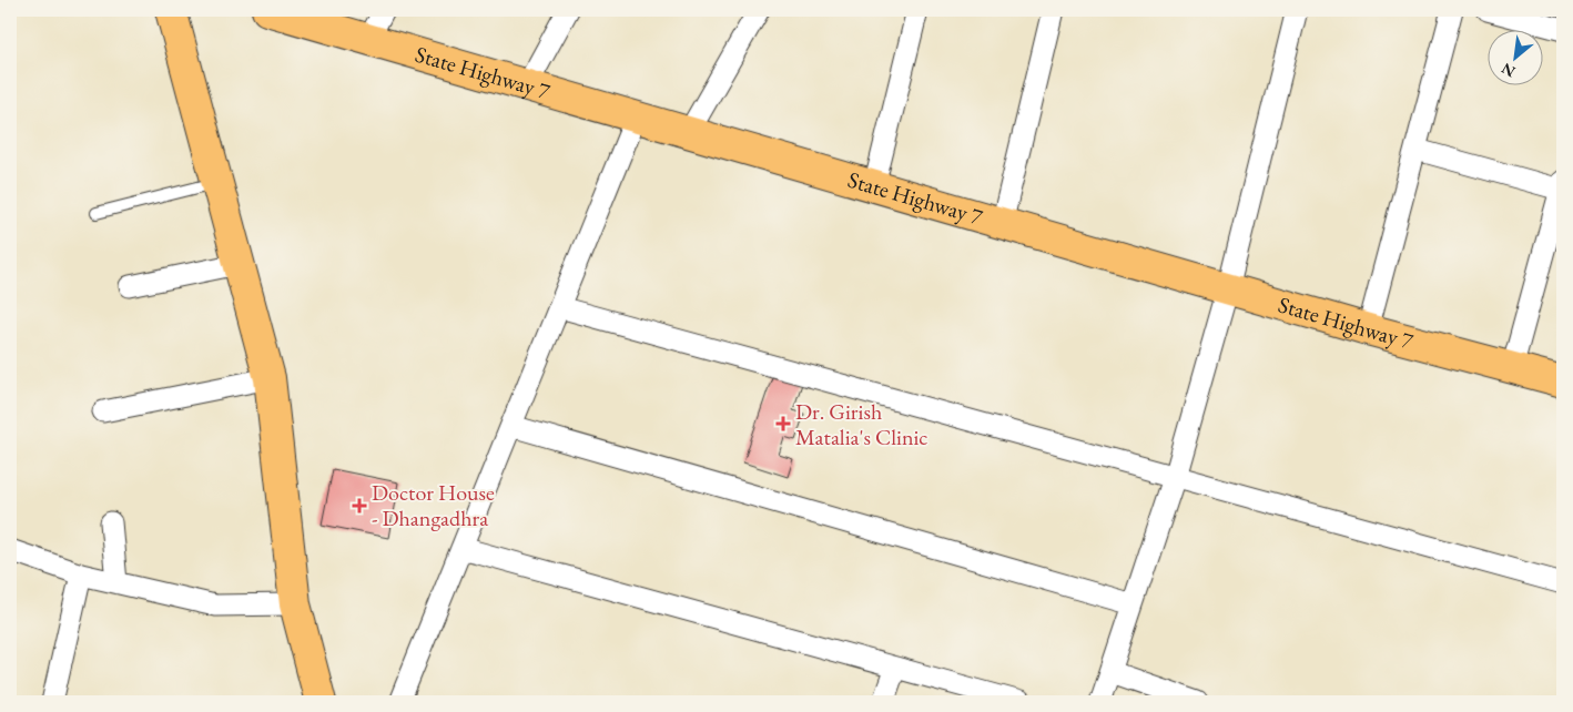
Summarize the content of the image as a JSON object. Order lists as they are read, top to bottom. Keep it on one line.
{"streets":{"main road":["State Highway 7"]},"places":{"health":["Dr. Girish Matalia's Clinic","Doctor House - Dhangadhra"]},"north":"bottom left"}
